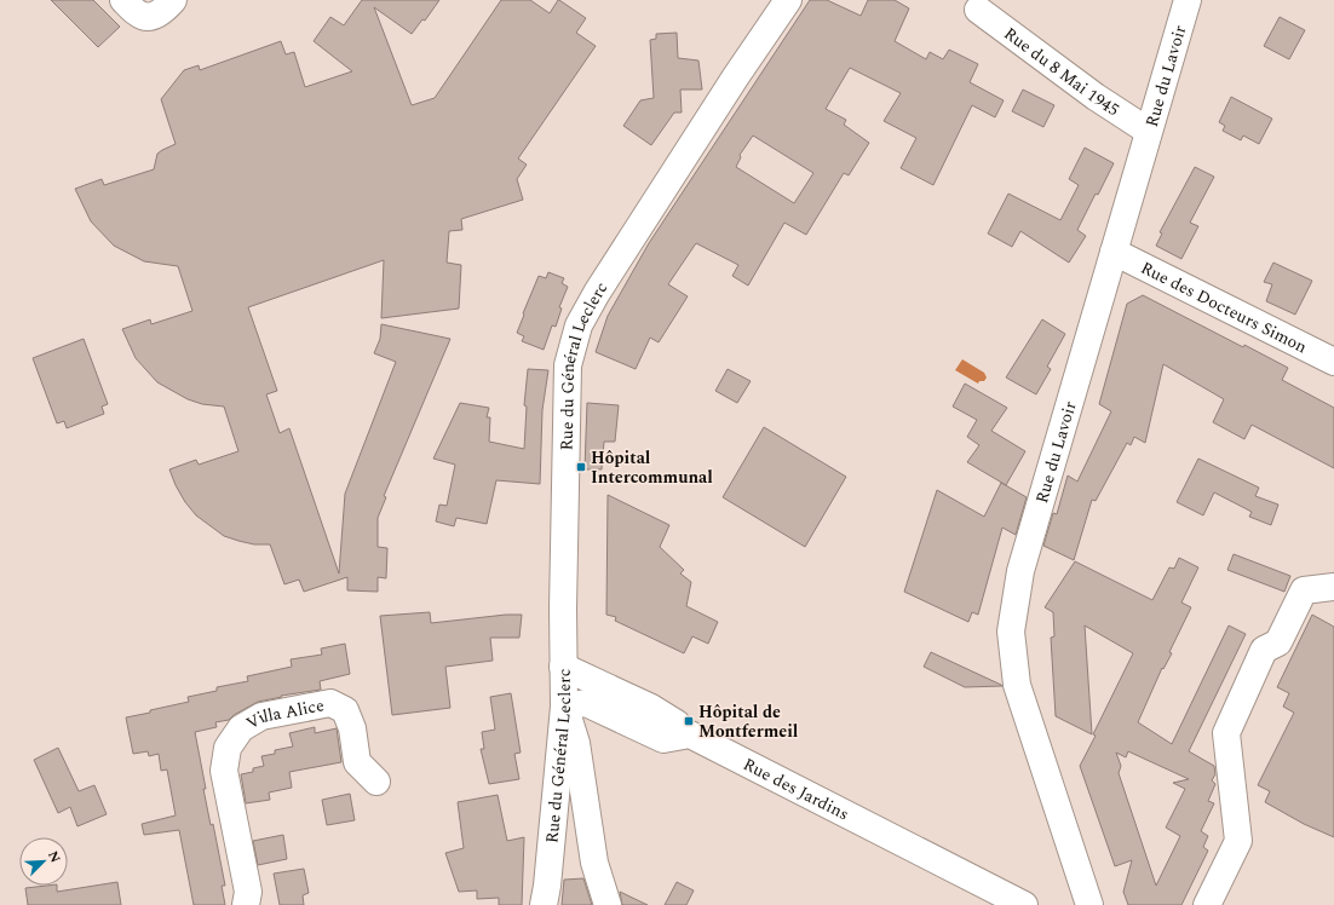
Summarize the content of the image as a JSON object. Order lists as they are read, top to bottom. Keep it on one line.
{"streets":{"street":["Rue du 8 Mai 1945","Rue du Lavoir","Rue des Docteurs Simon","Rue du Général Leclerc","Villa Alice","Rue des Jardins"]},"crossings":[["Rue du 8 Mai 1945","Rue du Lavoir"],["Rue du Lavoir","Rue des Docteurs Simon"],["Rue du Général Leclerc","Rue des Jardins"]],"places":{"transit":["Hôpital Intercommunal","Hôpital de Montfermeil"]},"north":"top right"}
